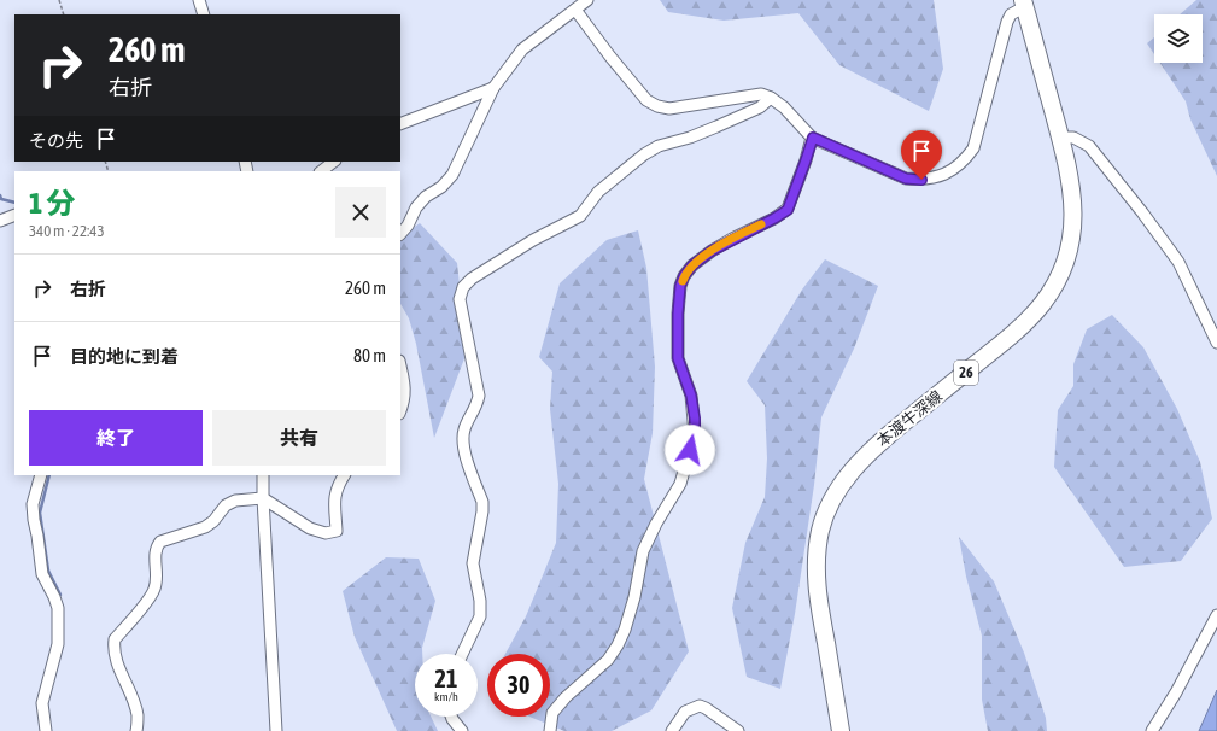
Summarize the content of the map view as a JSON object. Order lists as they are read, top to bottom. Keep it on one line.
{"streets":{"main road":["26","本渡牛深線"]},"page":{"turn":["260 m","右折"],"then":"その先","heading":["1 分","340 m · 22:43"],"list":[{"name":"右折","value":"260 m"},{"name":"目的地に到着","value":"80 m"}],"buttons":["終了","共有"],"speed":"21 km/h","limit":"30"}}
